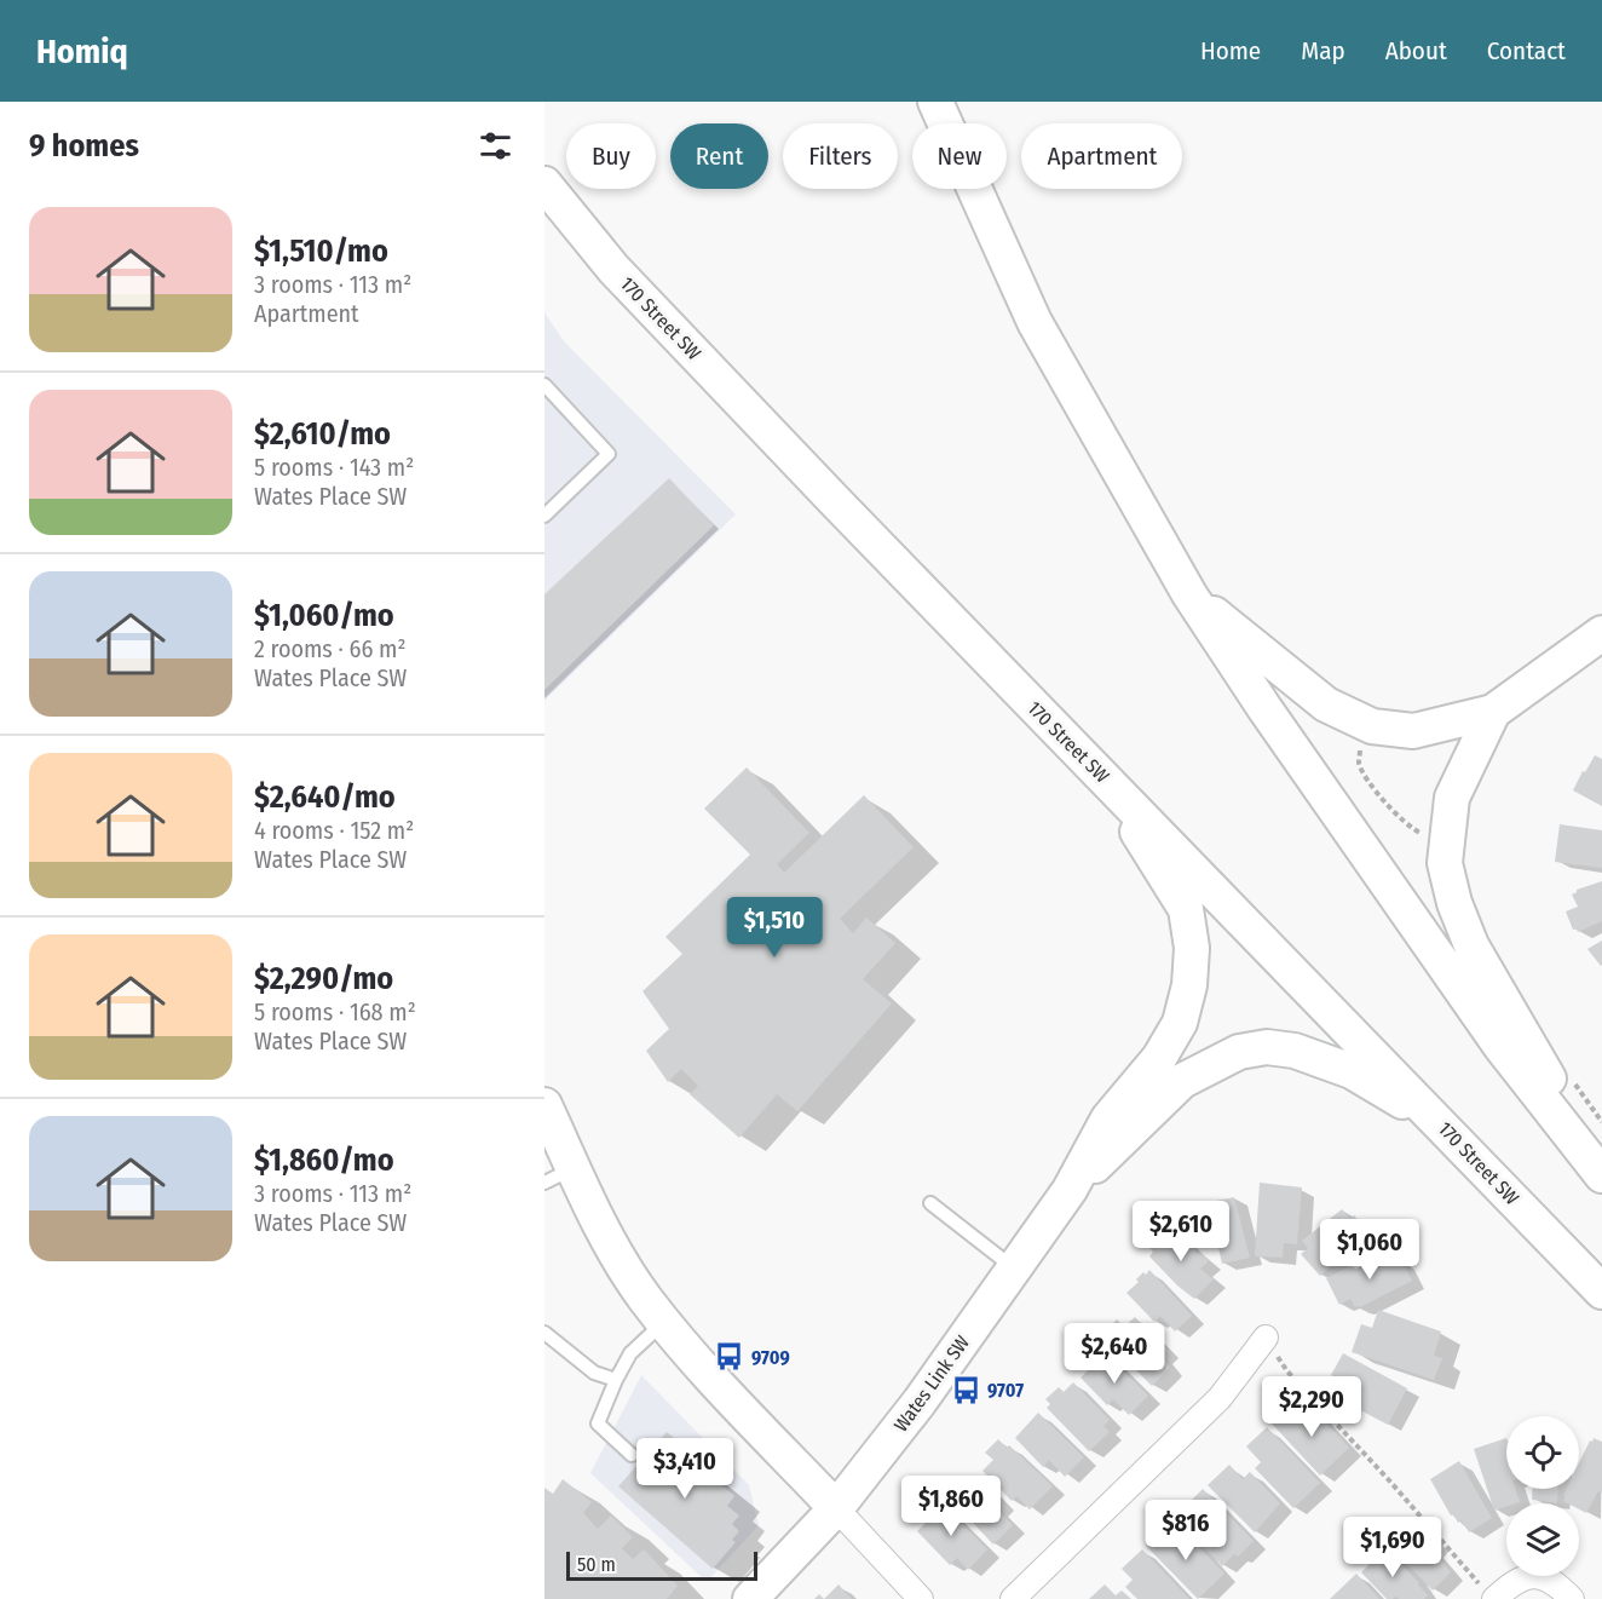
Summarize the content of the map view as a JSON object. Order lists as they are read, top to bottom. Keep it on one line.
{"streets":{"main road":["170 Street SW","Wates Link SW"]},"places":{"bus stop":["9709","9707"]},"scale_bar":"50 m","page":{"header":"Homiq","nav":["Home","Map","About","Contact"],"heading":"9 homes","chip":["Buy","Rent","Filters","New","Apartment"],"list":[{"name":"$1,510/mo","note":"3 rooms · 113 m² · Apartment"},{"name":"$2,610/mo","note":"5 rooms · 143 m² · Wates Place SW"},{"name":"$1,060/mo","note":"2 rooms · 66 m² · Wates Place SW"},{"name":"$2,640/mo","note":"4 rooms · 152 m² · Wates Place SW"},{"name":"$2,290/mo","note":"5 rooms · 168 m² · Wates Place SW"},{"name":"$1,860/mo","note":"3 rooms · 113 m² · Wates Place SW"}],"price":["$1,510","$2,610","$1,060","$2,640","$2,290","$3,410","$1,860","$816","$1,690"],"scale":"50 m"}}
